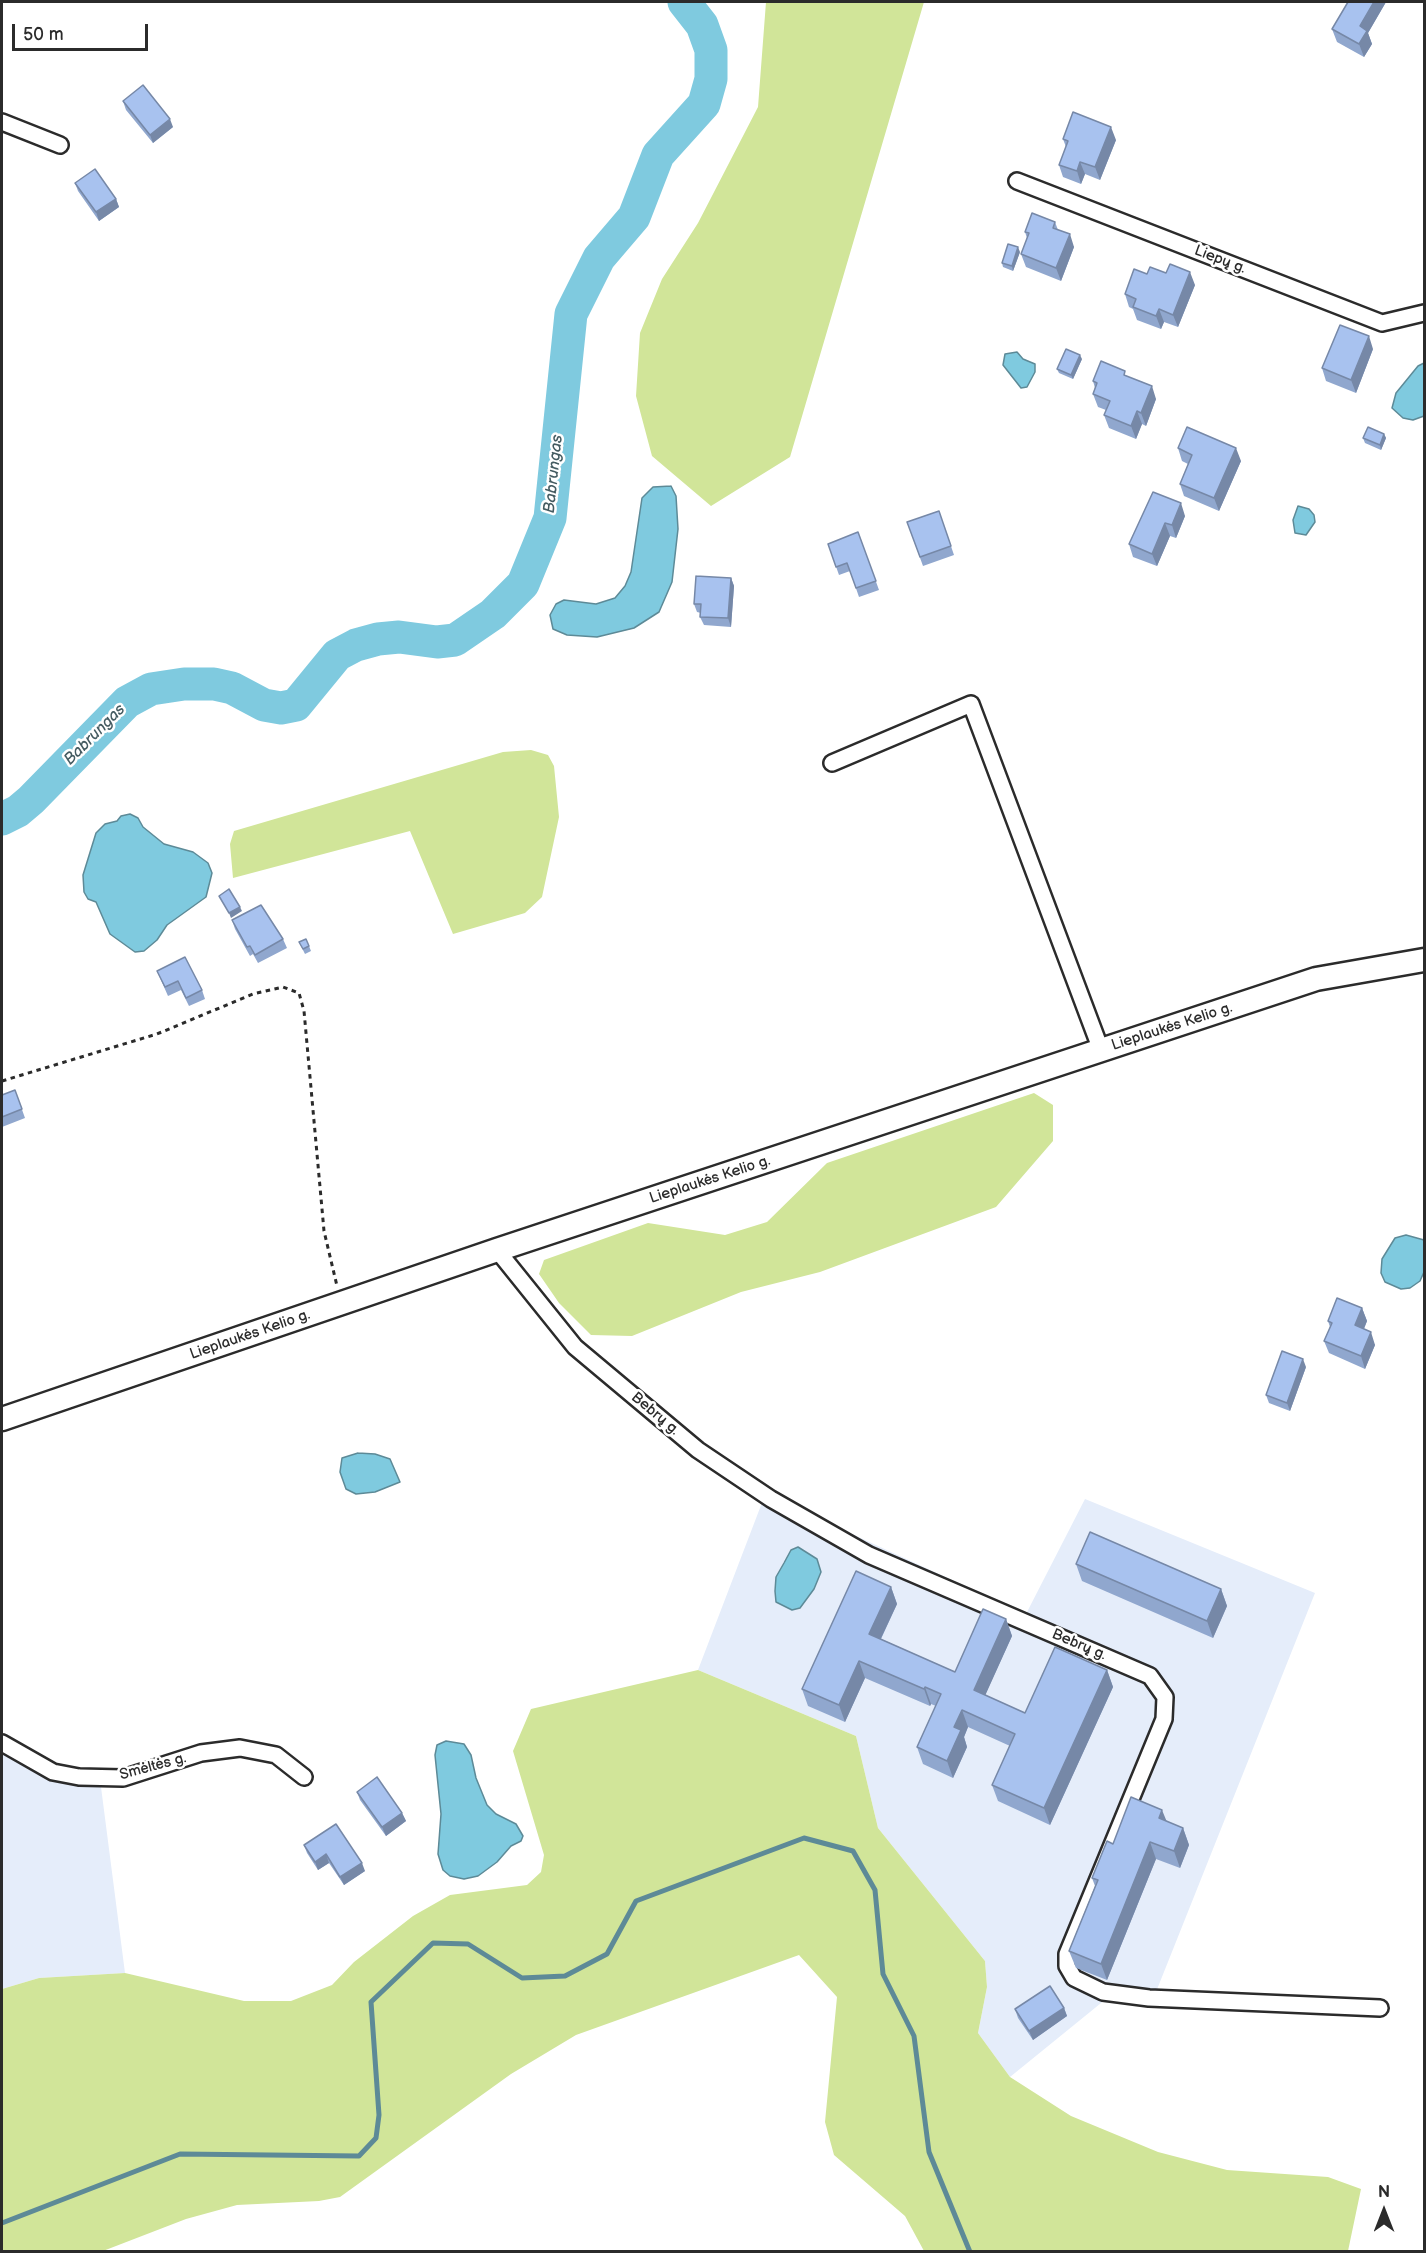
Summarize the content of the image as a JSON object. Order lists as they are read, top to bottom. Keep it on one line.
{"streets":{"main road":["Lieplaukės Kelio g."],"street":["Liepų g.","Bebrų g.","Smėltės g."]},"crossings":[["Lieplaukės Kelio g.","Bebrų g."]],"water":["Babrungas"],"scale_bar":"50 m","north":"top"}
